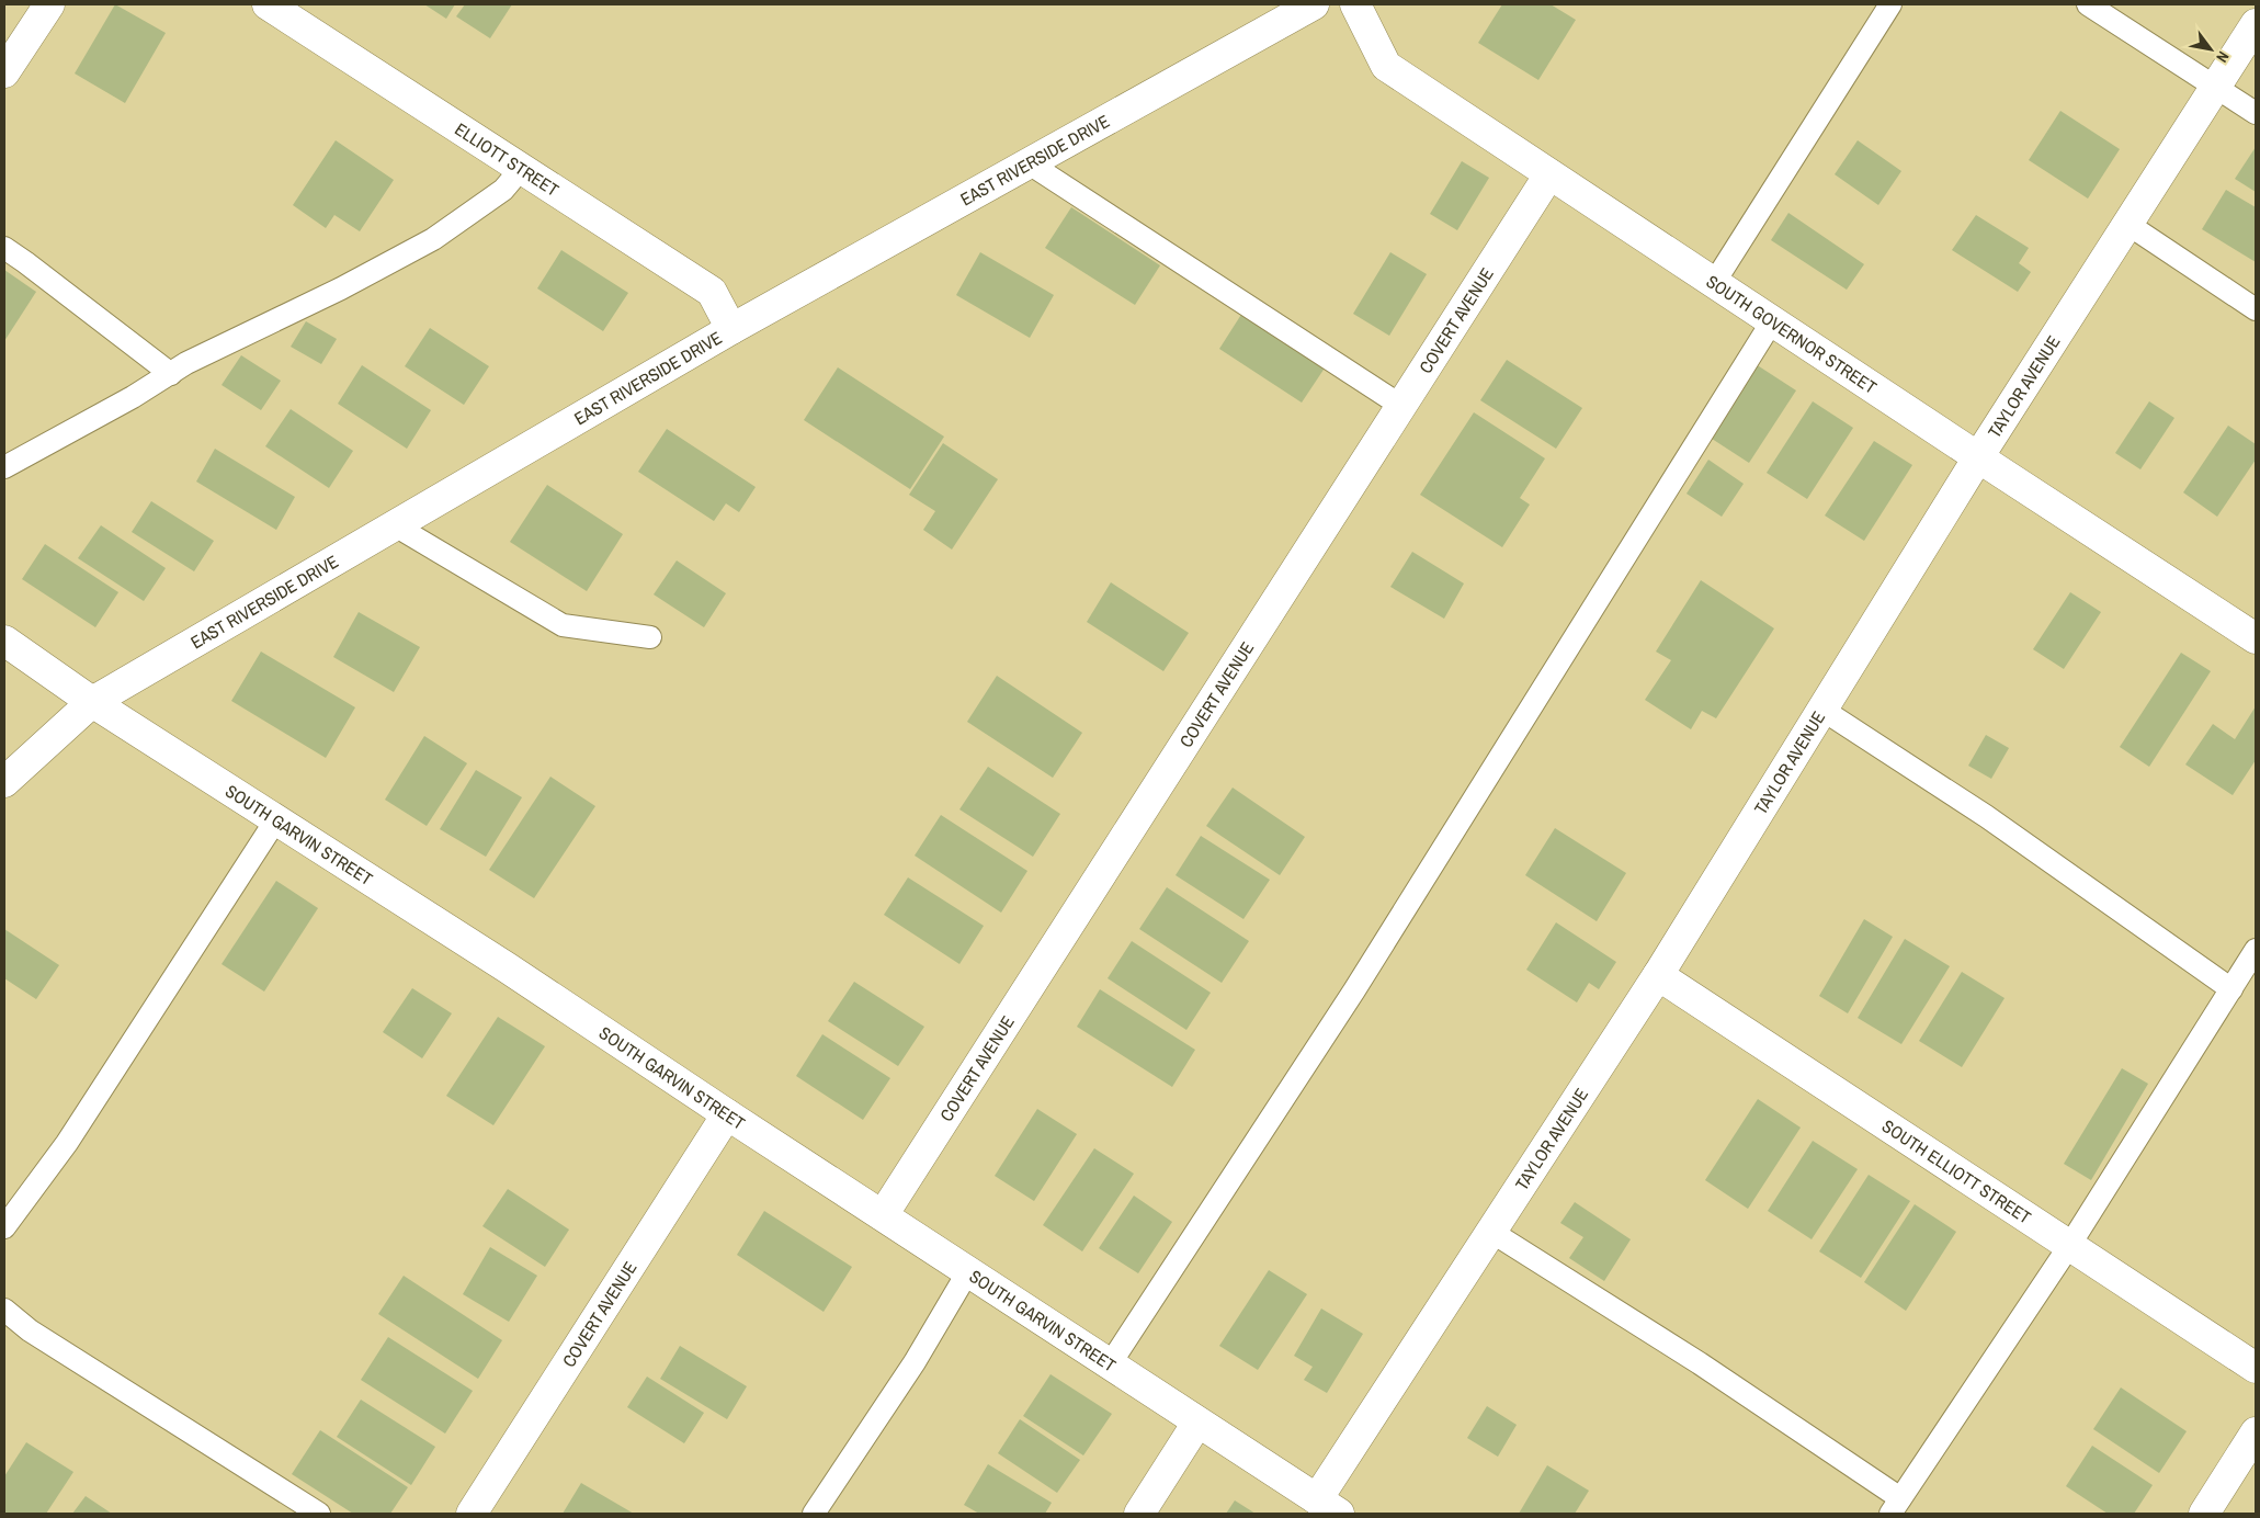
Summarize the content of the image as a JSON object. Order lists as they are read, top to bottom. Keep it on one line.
{"streets":{"street":["ELLIOTT STREET","EAST RIVERSIDE DRIVE","COVERT AVENUE","SOUTH GOVERNOR STREET","TAYLOR AVENUE","SOUTH GARVIN STREET","SOUTH ELLIOTT STREET"]},"crossings":[["ELLIOTT STREET","EAST RIVERSIDE DRIVE"],["EAST RIVERSIDE DRIVE","SOUTH GARVIN STREET"],["COVERT AVENUE","SOUTH GOVERNOR STREET"],["COVERT AVENUE","SOUTH GARVIN STREET"],["SOUTH GOVERNOR STREET","TAYLOR AVENUE"],["TAYLOR AVENUE","SOUTH GARVIN STREET"],["TAYLOR AVENUE","SOUTH ELLIOTT STREET"]],"north":"bottom right"}
